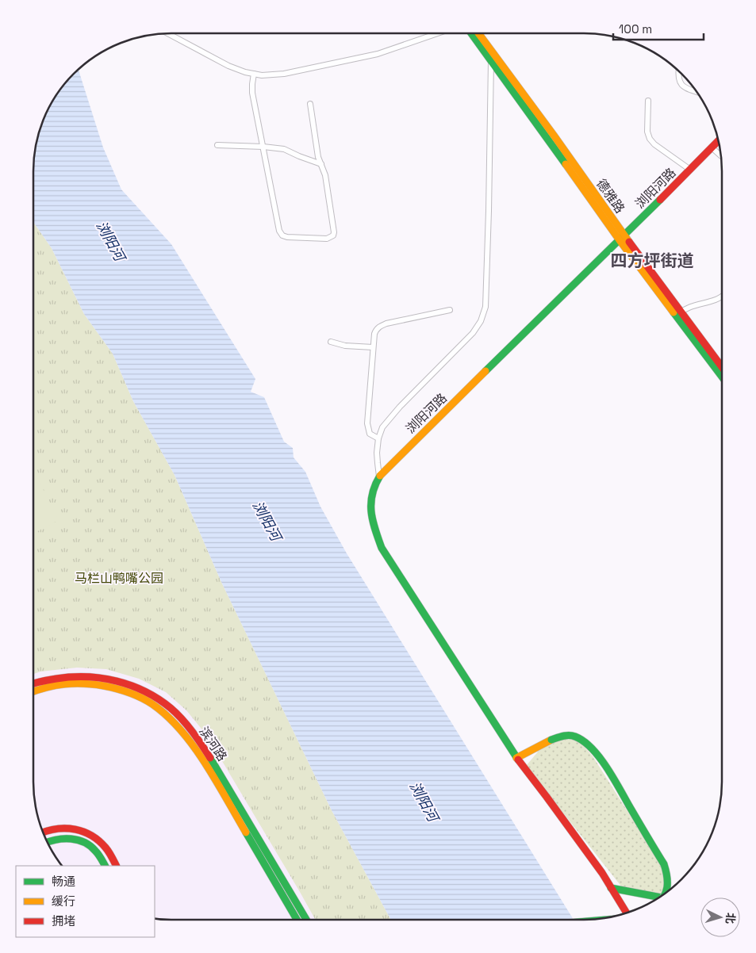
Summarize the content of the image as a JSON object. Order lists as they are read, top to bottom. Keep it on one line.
{"streets":{"main road":["浏阳河路","德雅路","滨河路"]},"crossings":[["浏阳河路","德雅路"]],"districts":["四方坪街道"],"water":["浏阳河"],"parks":["马栏山鸭嘴公园"],"legend":["畅通","缓行","拥堵"],"scale_bar":"100 m","north":"right"}
